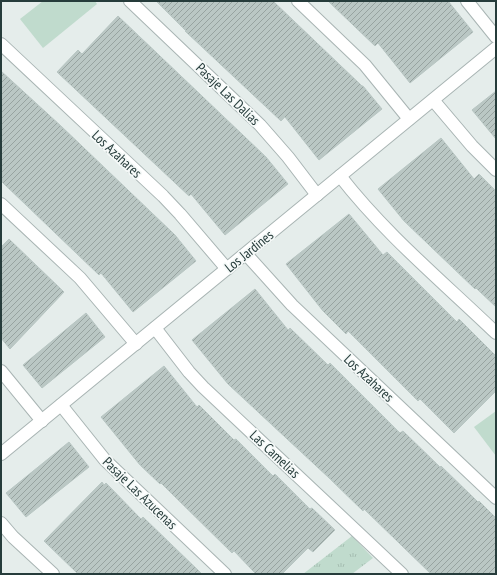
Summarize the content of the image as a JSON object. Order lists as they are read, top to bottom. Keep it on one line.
{"streets":{"street":["Pasaje Las Dalias","Los Azahares","Los Jardines","Las Camelias","Pasaje Las Azucenas"]},"crossings":[["Pasaje Las Dalias","Los Jardines"],["Los Azahares","Los Jardines"],["Los Jardines","Las Camelias"],["Los Jardines","Pasaje Las Azucenas"]]}
